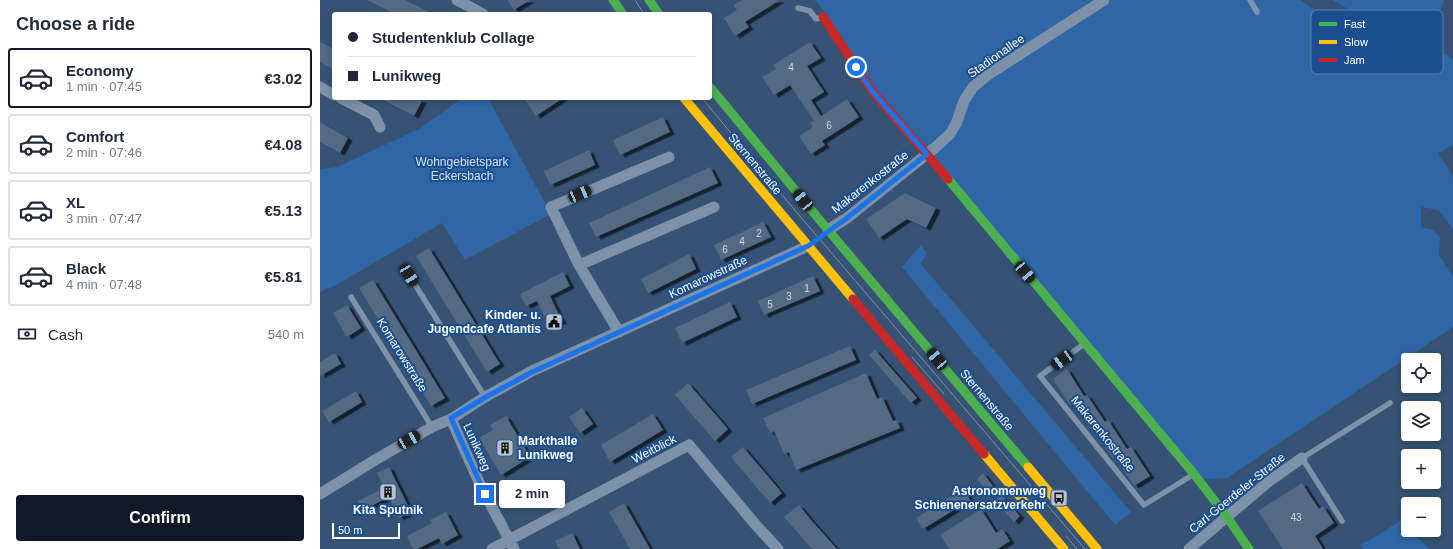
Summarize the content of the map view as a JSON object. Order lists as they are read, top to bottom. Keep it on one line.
{"streets":{"street":["Stadionallee","Sternenstraße","Makarenkostraße","Komarowstraße","Lunikweg","Weitblick","Carl-Goerdeler-Straße"]},"crossings":[["Stadionallee","Makarenkostraße"],["Sternenstraße","Makarenkostraße"],["Sternenstraße","Komarowstraße"],["Makarenkostraße","Carl-Goerdeler-Straße"],["Komarowstraße","Lunikweg"],["Lunikweg","Weitblick"]],"parks":["Wohngebietspark Eckersbach"],"places":{"public building":["Kinder- u. Jugendcafe Atlantis"],"building":["Markthalle Lunikweg","Kita Sputnik"],"bus stop":["Astronomenweg Schienenersatzverkehr"]},"house_numbers":["4","6","2","4","6","1","3","5","43"],"legend":["Fast","Slow","Jam"],"scale_bar":"50 m","page":{"heading":"Choose a ride","banner":["Studentenklub Collage","Lunikweg"],"list":[{"name":"Economy","note":"1 min · 07:45","value":"€3.02"},{"name":"Comfort","note":"2 min · 07:46","value":"€4.08"},{"name":"XL","note":"3 min · 07:47","value":"€5.13"},{"name":"Black","note":"4 min · 07:48","value":"€5.81"}],"pay":["Cash","540 m"],"map_buttons":["+","−"],"bubble":"2 min","buttons":"Confirm","scale":"50 m"}}
